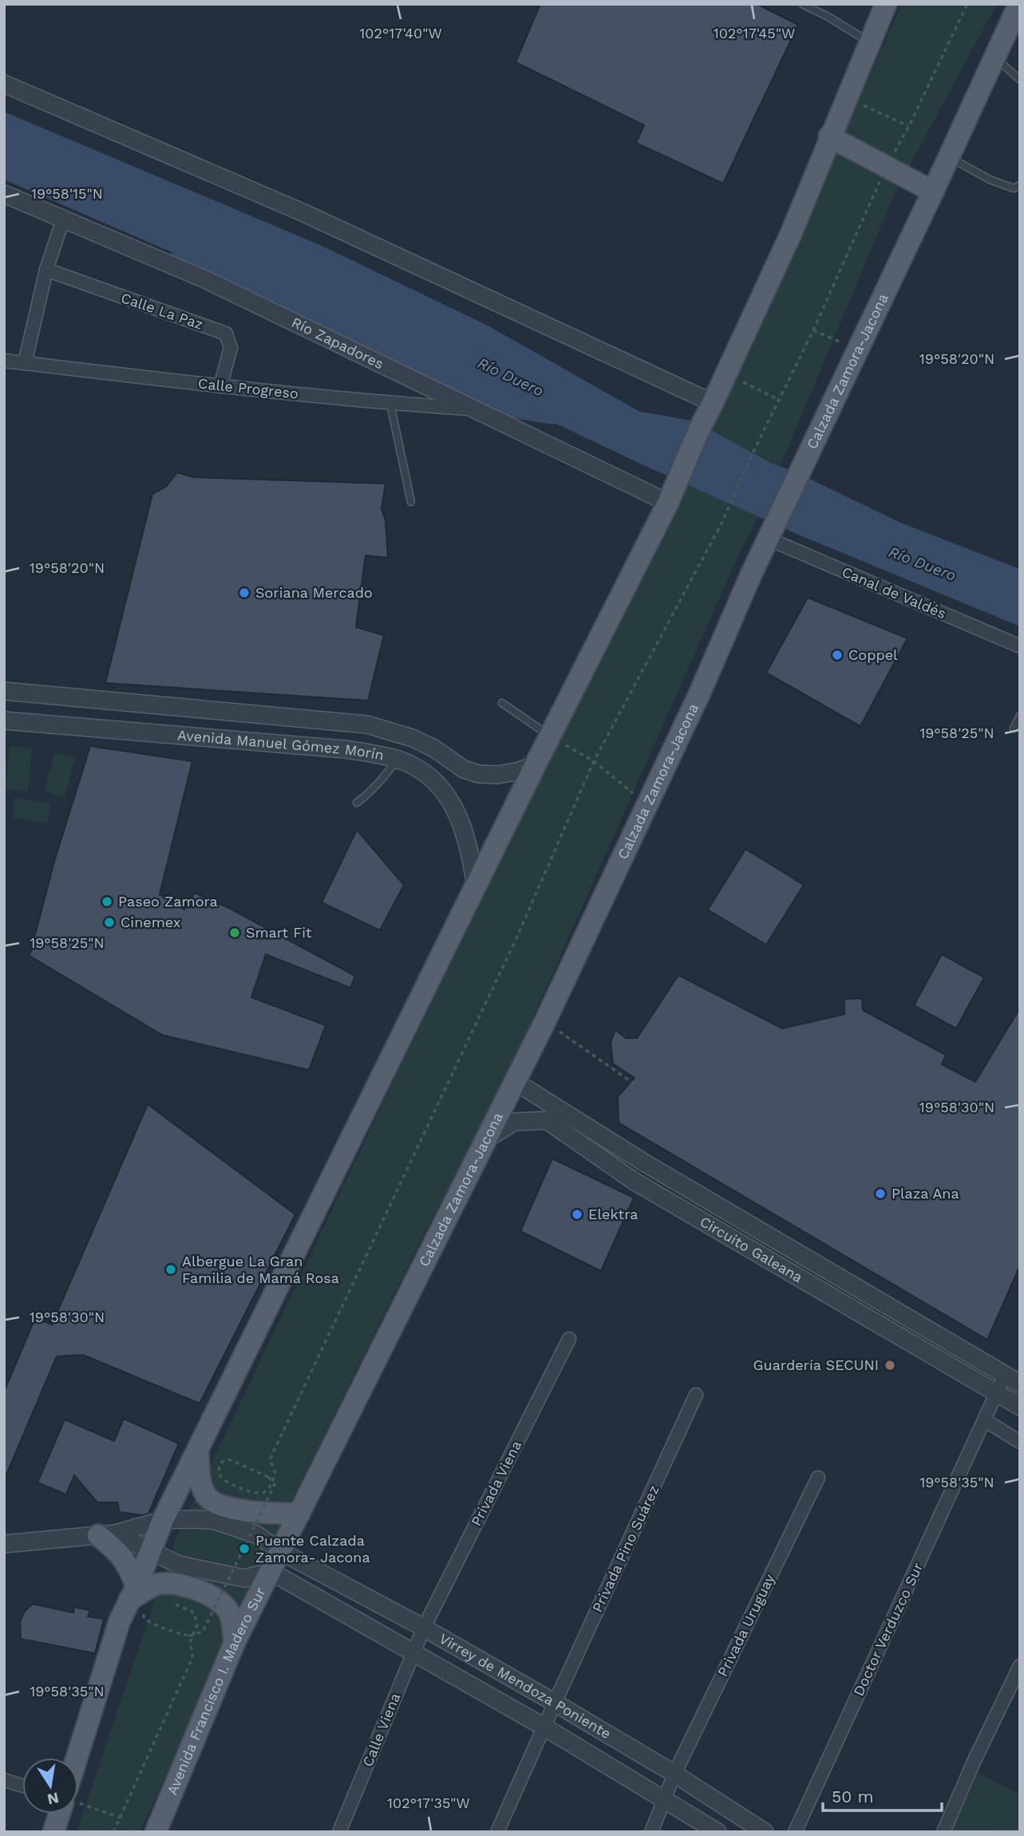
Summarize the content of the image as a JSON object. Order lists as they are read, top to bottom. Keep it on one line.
{"streets":{"main road":["Calzada Zamora-Jacona","Avenida Francisco I. Madero Sur"],"street":["Calle La Paz","Río Zapadores","Calle Progreso","Canal de Valdés","Avenida Manuel Gómez Morín","Circuito Galeana","Privada Viena","Privada Pino Suárez","Privada Uruguay","Doctor Verduzco Sur","Virrey de Mendoza Poniente","Calle Viena"]},"crossings":[["Calle La Paz","Calle Progreso"],["Río Zapadores","Calle Progreso"],["Calzada Zamora-Jacona","Canal de Valdés"],["Calzada Zamora-Jacona","Circuito Galeana"],["Calzada Zamora-Jacona","Virrey de Mendoza Poniente"],["Calzada Zamora-Jacona","Avenida Francisco I. Madero Sur"],["Circuito Galeana","Doctor Verduzco Sur"],["Privada Viena","Virrey de Mendoza Poniente"],["Privada Viena","Calle Viena"],["Privada Pino Suárez","Virrey de Mendoza Poniente"],["Privada Uruguay","Virrey de Mendoza Poniente"],["Virrey de Mendoza Poniente","Avenida Francisco I. Madero Sur"],["Virrey de Mendoza Poniente","Calle Viena"]],"water":["Río Duero"],"places":["Soriana Mercado","Coppel","Paseo Zamora","Cinemex","Smart Fit","Plaza Ana","Elektra","Albergue La Gran Familia de Mamá Rosa","Guardería SECUNI","Puente Calzada Zamora- Jacona"],"scale_bar":"50 m","north":"bottom","coordinates":["102°17'40\"W","102°17'45\"W","19°58'15\"N","19°58'20\"N","19°58'25\"N","19°58'30\"N","19°58'35\"N","102°17'35\"W"]}
